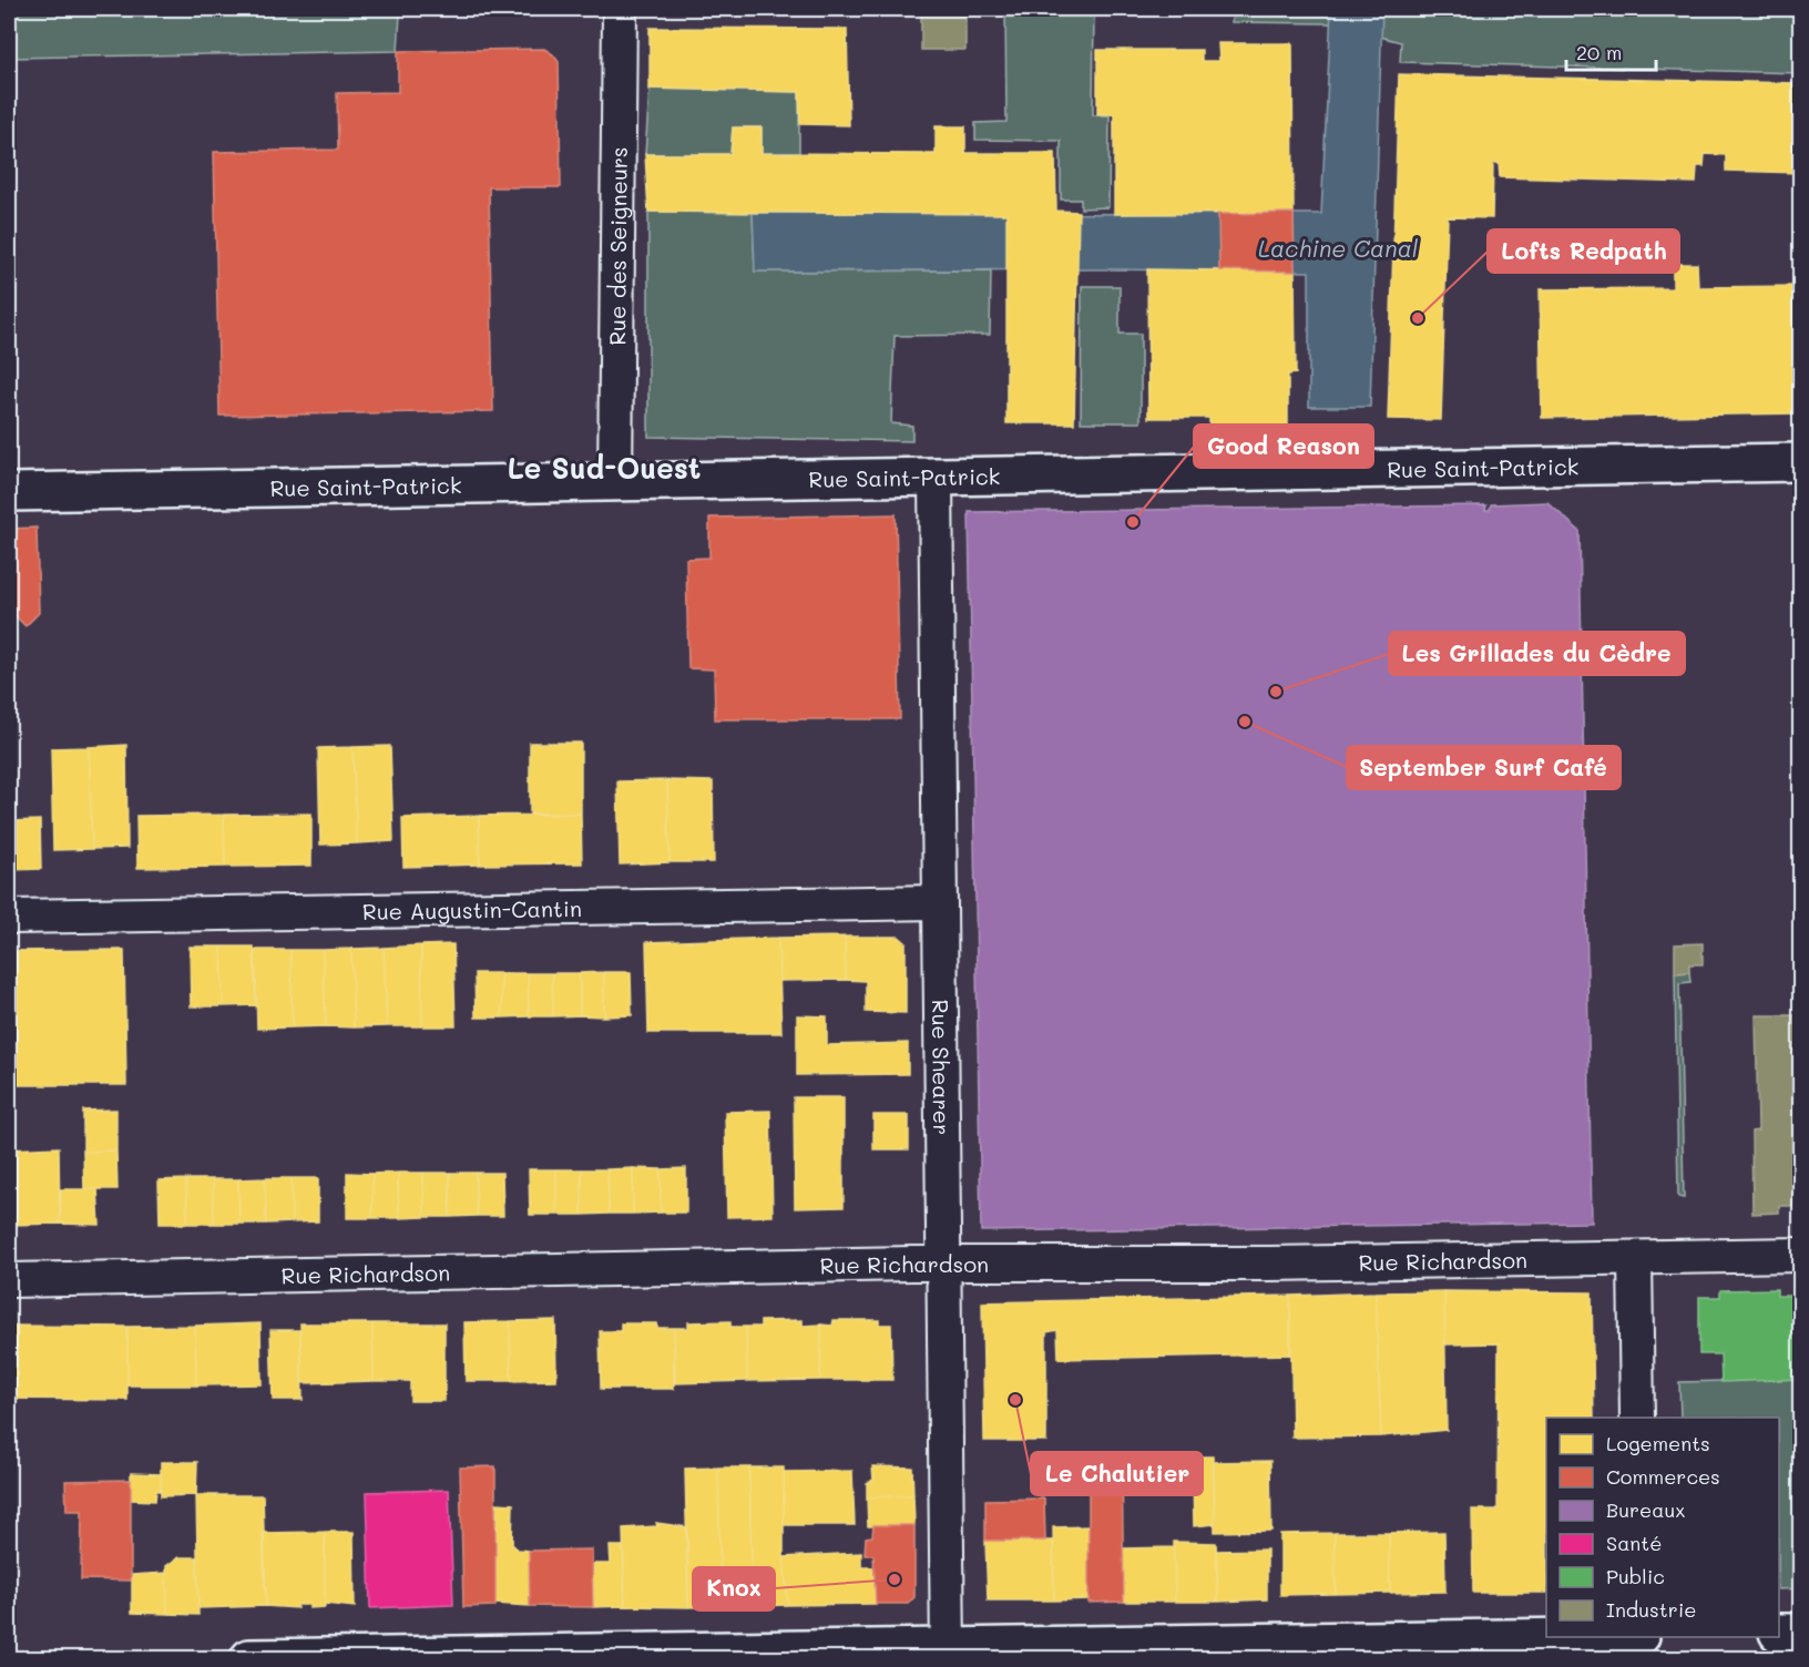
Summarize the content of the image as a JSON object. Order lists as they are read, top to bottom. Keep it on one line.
{"streets":{"main road":["Rue Saint-Patrick"],"street":["Rue des Seigneurs","Rue Augustin-Cantin","Rue Shearer","Rue Richardson"]},"crossings":[["Rue des Seigneurs","Rue Saint-Patrick"],["Rue Saint-Patrick","Rue Shearer"],["Rue Augustin-Cantin","Rue Shearer"],["Rue Shearer","Rue Richardson"]],"districts":["Le Sud-Ouest"],"water":["Lachine Canal"],"places":["Lofts Redpath","Good Reason","Les Grillades du Cèdre","September Surf Café","Le Chalutier","Knox"],"legend":["Logements","Commerces","Bureaux","Santé","Public","Industrie"],"scale_bar":"20 m"}
